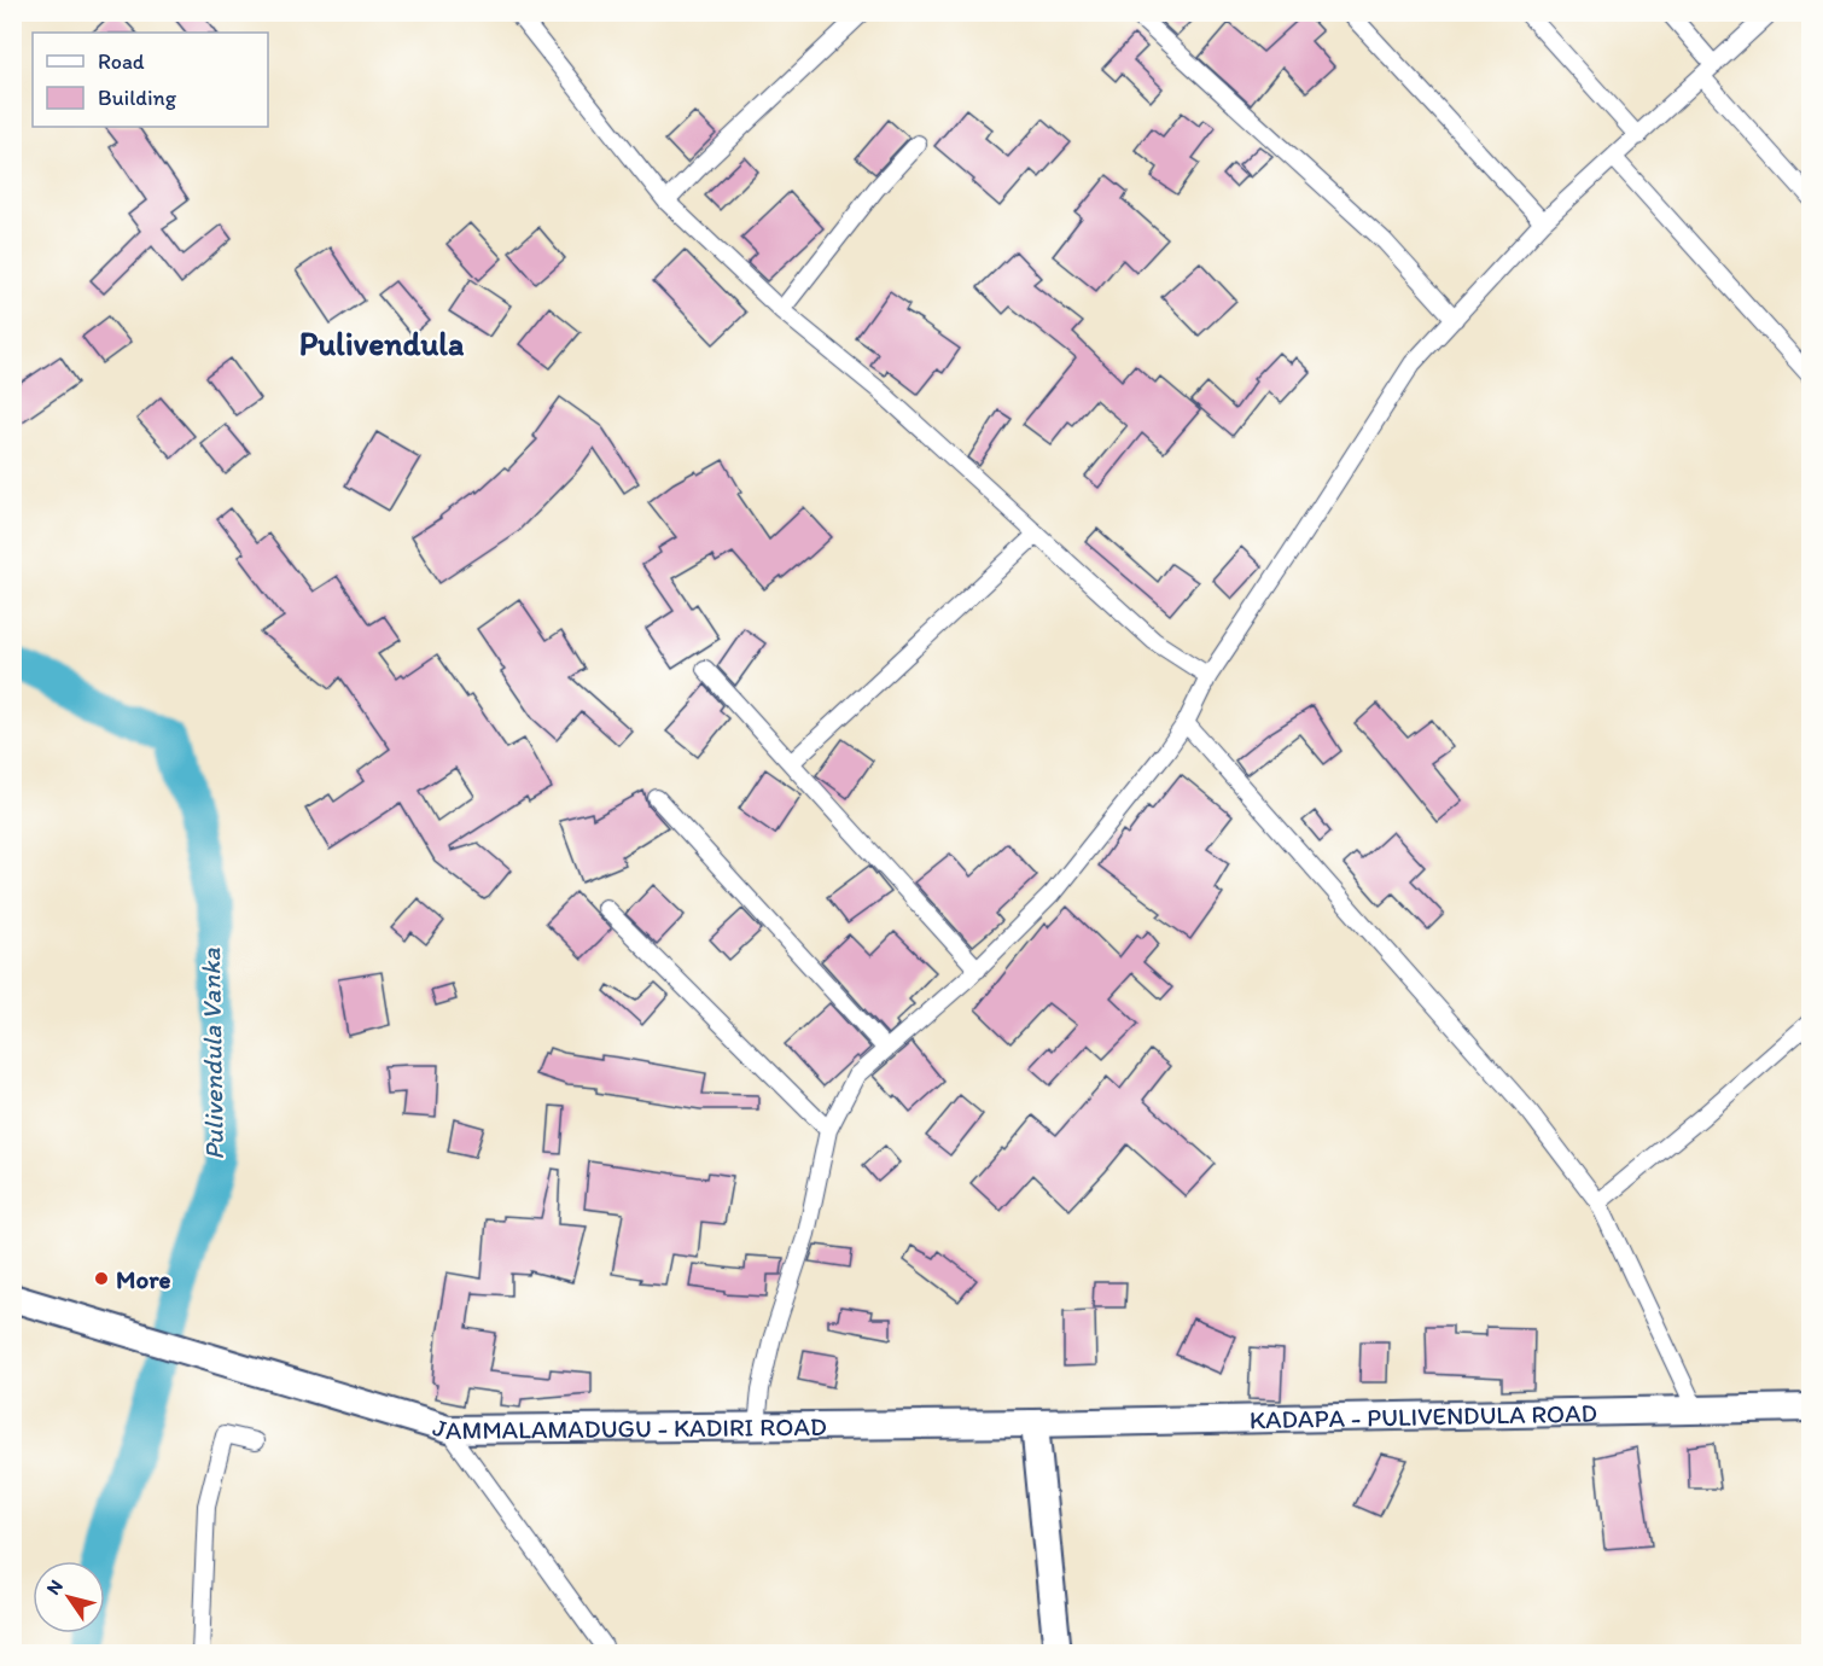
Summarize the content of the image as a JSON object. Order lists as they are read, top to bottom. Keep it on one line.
{"streets":{"main road":["KADAPA - PULIVENDULA ROAD","JAMMALAMADUGU - KADIRI ROAD"]},"crossings":[["KADAPA - PULIVENDULA ROAD","JAMMALAMADUGU - KADIRI ROAD"]],"districts":["Pulivendula"],"water":["Pulivendula Vanka"],"places":["More"],"legend":["Road","Building"],"north":"top left"}
